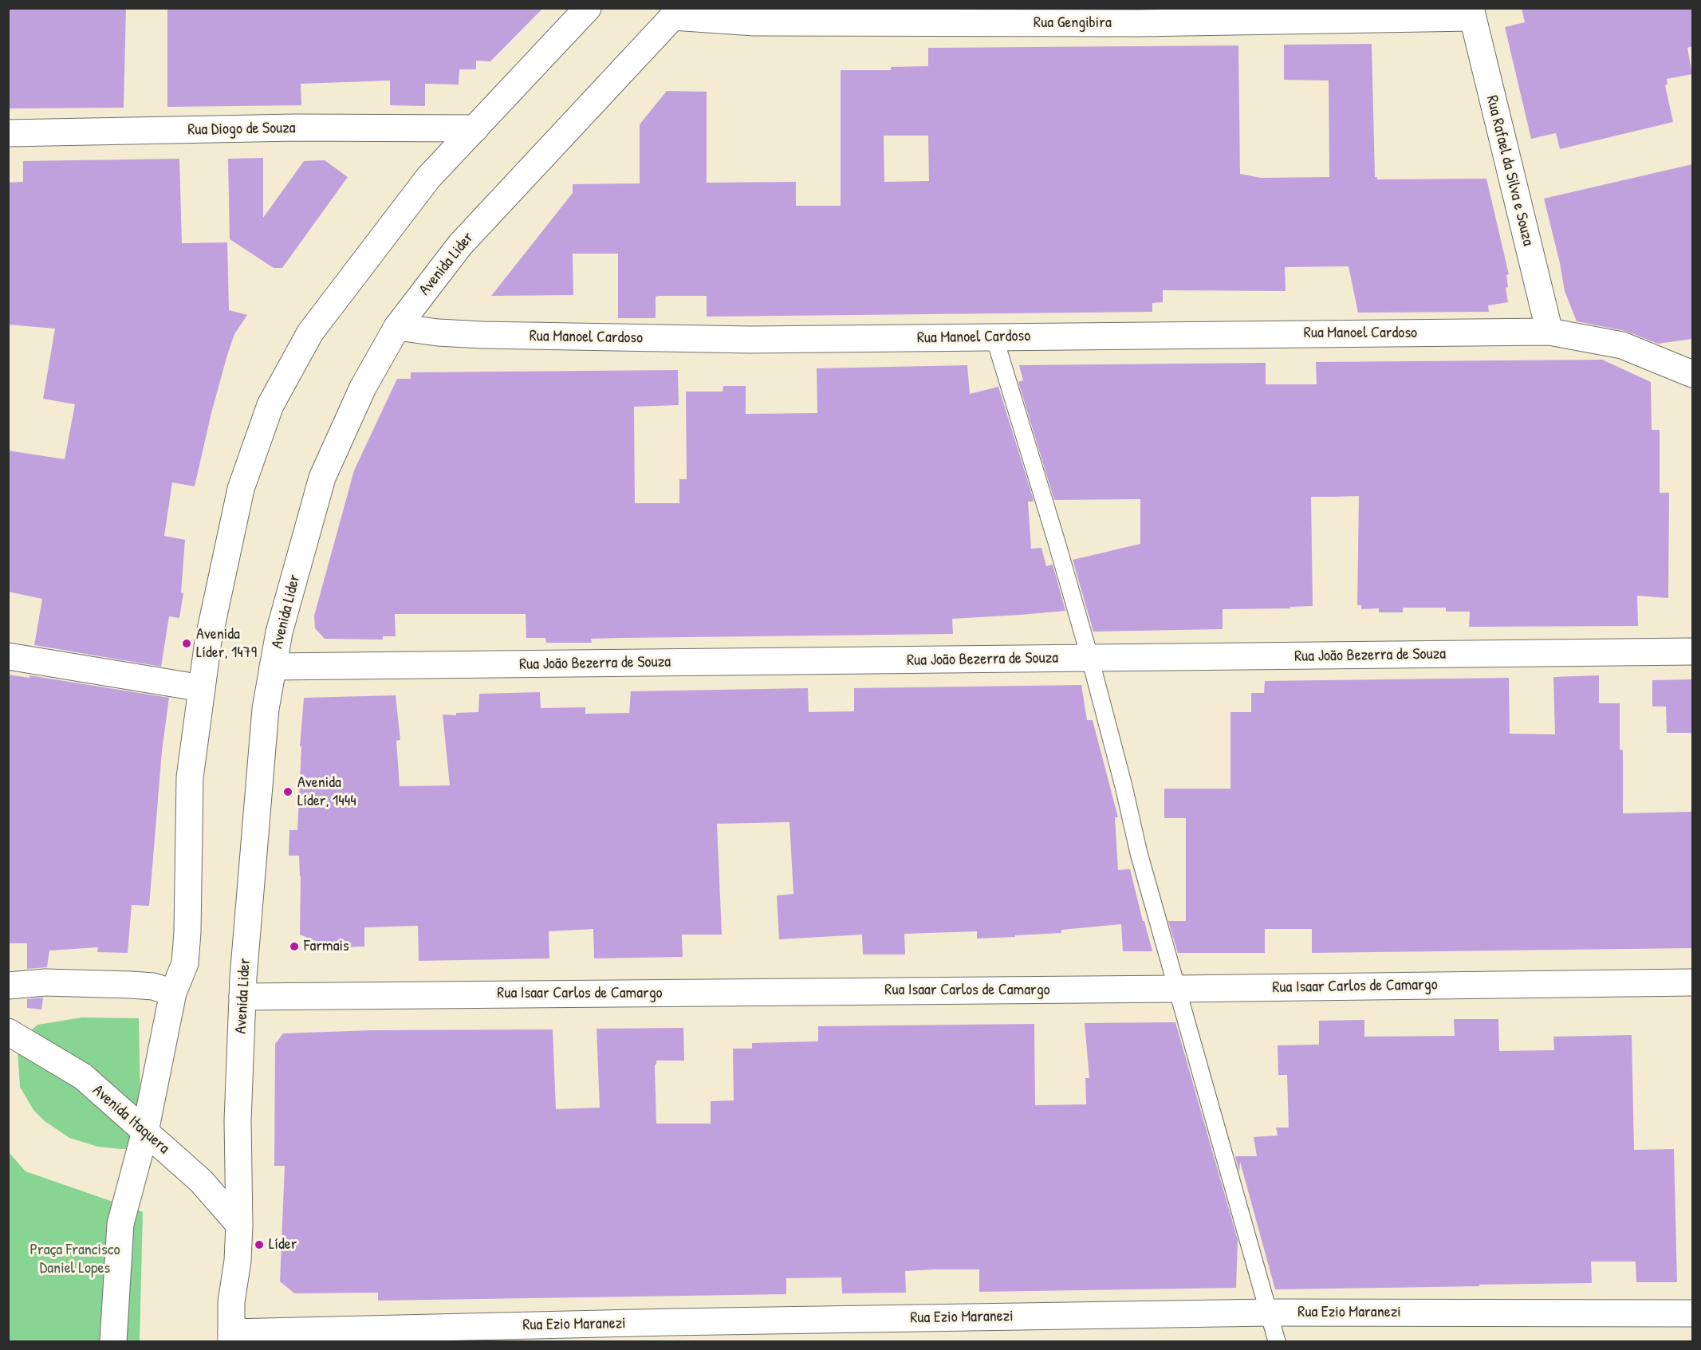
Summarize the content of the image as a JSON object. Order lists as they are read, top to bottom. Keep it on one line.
{"streets":{"street":["Rua Gengibira","Rua Diogo de Souza","Rua Rafael da Silva e Souza","Avenida Lider","Rua Manoel Cardoso","Rua João Bezerra de Souza","Rua Isaar Carlos de Camargo","Avenida Itaquera","Rua Ezio Maranezi"]},"crossings":[["Rua Gengibira","Rua Rafael da Silva e Souza"],["Rua Gengibira","Avenida Lider"],["Rua Rafael da Silva e Souza","Rua Manoel Cardoso"],["Avenida Lider","Rua Manoel Cardoso"],["Avenida Lider","Rua João Bezerra de Souza"],["Avenida Lider","Rua Isaar Carlos de Camargo"],["Avenida Lider","Avenida Itaquera"],["Avenida Lider","Rua Ezio Maranezi"]],"parks":["Praça Francisco Daniel Lopes"],"places":["Avenida Líder, 1479","Avenida Líder, 1444","Farmais","Líder"]}
